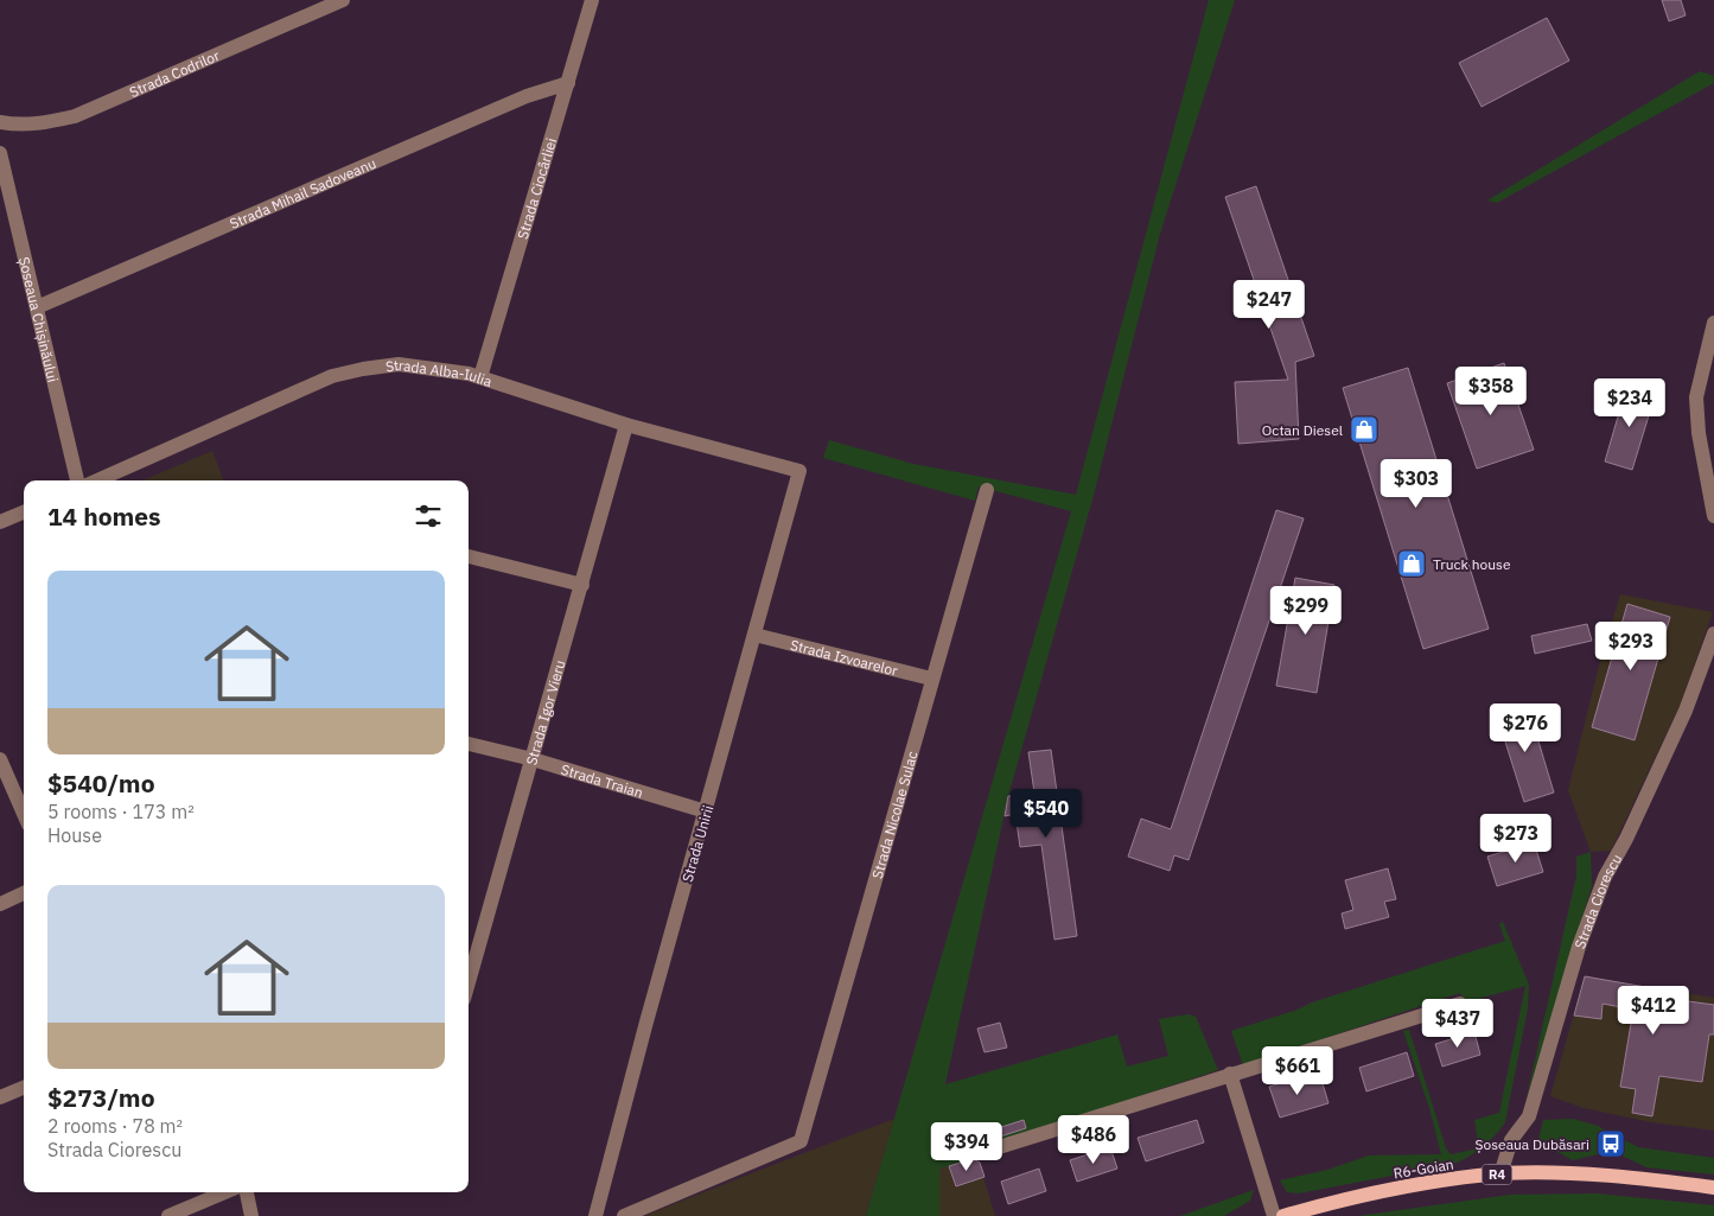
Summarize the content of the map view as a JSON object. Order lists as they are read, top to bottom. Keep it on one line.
{"streets":{"main road":["R6-Goian","R4"],"street":["Strada Codrilor","Strada Ciocârliei","Strada Mihail Sadoveanu","Șoseaua Chișinăului","Strada Alba-Iulia","Strada Izvoarelor","Strada Igor Vieru","Strada Traian","Strada Nicolae Sulac","Strada Unirii","Strada Ciorescu"]},"crossings":[["Strada Ciocârliei","Strada Mihail Sadoveanu"],["Strada Ciocârliei","Strada Alba-Iulia"],["Strada Mihail Sadoveanu","Șoseaua Chișinăului"],["Strada Alba-Iulia","Strada Igor Vieru"],["Strada Alba-Iulia","Strada Unirii"],["Strada Izvoarelor","Strada Nicolae Sulac"],["Strada Izvoarelor","Strada Unirii"],["Strada Igor Vieru","Strada Traian"],["Strada Traian","Strada Unirii"],["Strada Ciorescu","R6-Goian"]],"places":{"shop":["Octan Diesel","Truck house"],"bus stop":["Șoseaua Dubăsari"]},"page":{"price":["$247","$358","$234","$303","$299","$293","$276","$540","$273","$412","$437","$661","$486","$394"],"heading":"14 homes","list":[{"name":"$540/mo","note":"5 rooms · 173 m² · House"},{"name":"$273/mo","note":"2 rooms · 78 m² · Strada Ciorescu"}]}}
